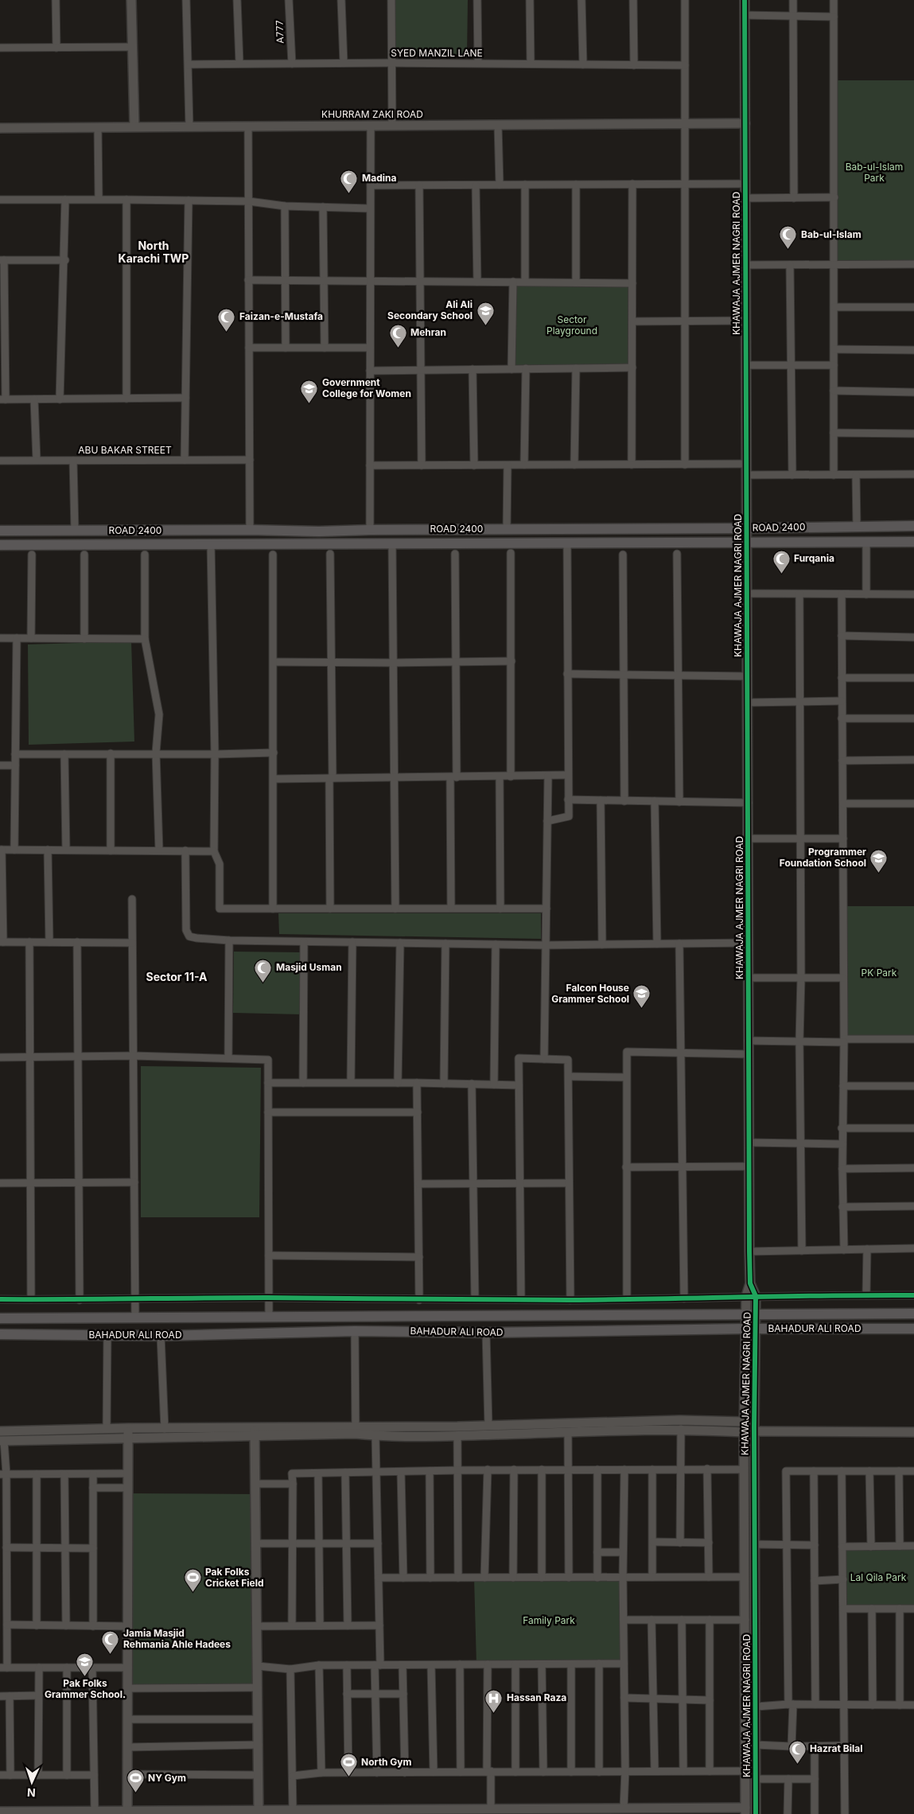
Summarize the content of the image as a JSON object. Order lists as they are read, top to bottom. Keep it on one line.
{"streets":{"main road":["ROAD 2400","BAHADUR ALI ROAD"],"street":["A777","SYED MANZIL LANE","KHURRAM ZAKI ROAD","KHAWAJA AJMER NAGRI ROAD","ABU BAKAR STREET"]},"crossings":[["A777","SYED MANZIL LANE"],["KHURRAM ZAKI ROAD","KHAWAJA AJMER NAGRI ROAD"],["KHAWAJA AJMER NAGRI ROAD","ROAD 2400"],["KHAWAJA AJMER NAGRI ROAD","BAHADUR ALI ROAD"]],"districts":["North Karachi TWP","Sector 11-A"],"parks":["Bab-ul-Islam Park","Sector Playground","PK Park","Lal Qila Park","Family Park"],"places":{"mosque":["Madina","Bab-ul-Islam","Faizan-e-Mustafa","Mehran","Furqania","Masjid Usman","Jamia Masjid Rehmania Ahle Hadees","Hazrat Bilal"],"school or university":["Ali Ali Secondary School","Government College for Women","Programmer Foundation School","Falcon House Grammer School","Pak Folks Grammer School."],"sports":["Pak Folks Cricket Field","North Gym","NY Gym"],"hospital":["Hassan Raza"]},"north":"bottom"}
